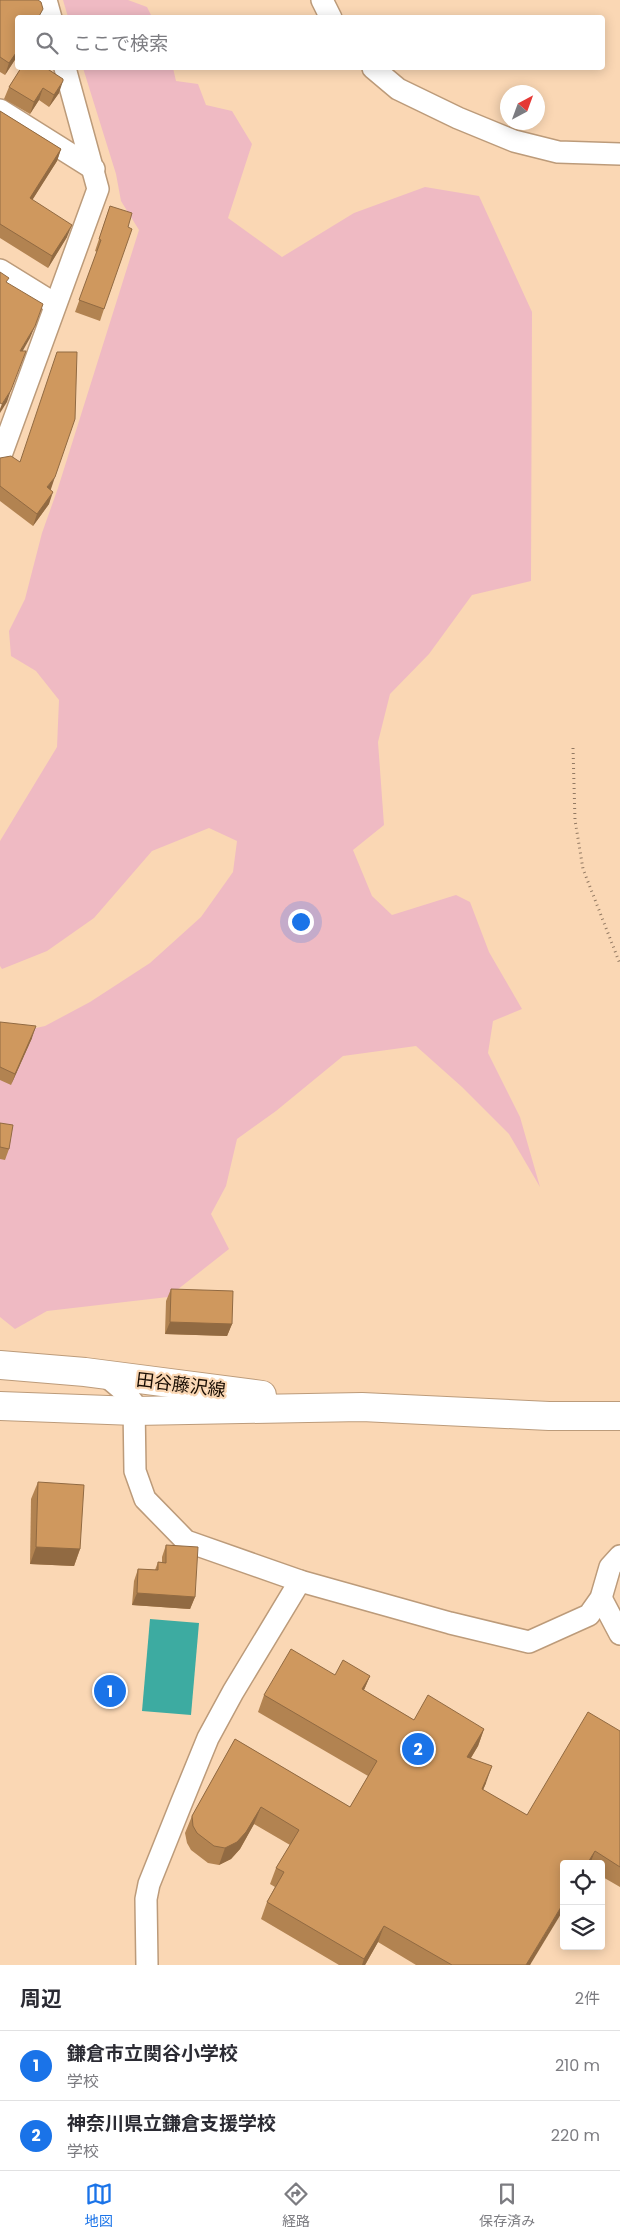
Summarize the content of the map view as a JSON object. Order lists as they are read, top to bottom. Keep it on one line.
{"streets":{"main road":["田谷藤沢線"]},"north":"top right","page":{"search":"ここで検索","pins":["1","2"],"heading":["周辺","2件"],"list":[{"mark":"1","name":"鎌倉市立関谷小学校","note":"学校","value":"210 m"},{"mark":"2","name":"神奈川県立鎌倉支援学校","note":"学校","value":"220 m"}],"nav":["地図","経路","保存済み"]}}
